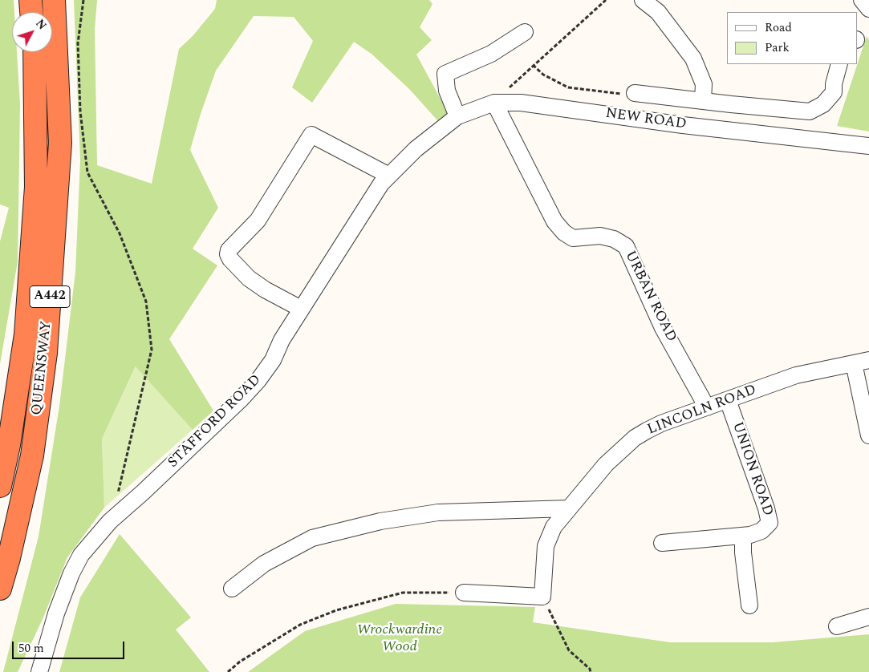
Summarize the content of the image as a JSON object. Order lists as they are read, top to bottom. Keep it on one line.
{"streets":{"highway":["A442","QUEENSWAY"],"street":["NEW ROAD","URBAN ROAD","LINCOLN ROAD","STAFFORD ROAD","UNION ROAD"]},"crossings":[["NEW ROAD","URBAN ROAD"],["NEW ROAD","STAFFORD ROAD"],["URBAN ROAD","LINCOLN ROAD"],["LINCOLN ROAD","UNION ROAD"]],"parks":["Wrockwardine Wood"],"legend":["Road","Park"],"scale_bar":"50 m","north":"top right"}
